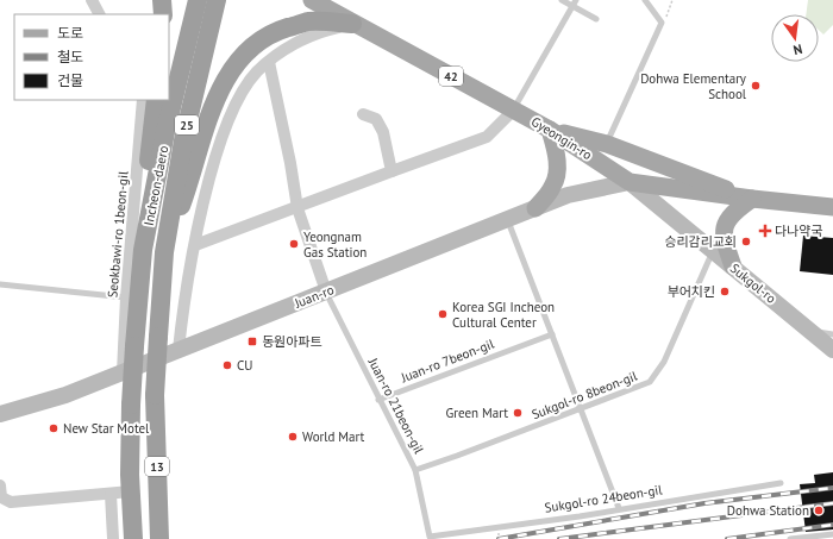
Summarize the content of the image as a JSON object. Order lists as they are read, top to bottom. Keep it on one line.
{"streets":{"highway":["25","Incheon-daero","13"],"main road":["42","Gyeongin-ro","Sukgol-ro","Juan-ro"],"street":["Seokbawi-ro 1beon-gil"],"lane":["Juan-ro 7beon-gil","Sukgol-ro 8beon-gil","Juan-ro 21beon-gil","Sukgol-ro 24beon-gil"]},"crossings":[["Gyeongin-ro","Sukgol-ro"],["Gyeongin-ro","Juan-ro"],["Incheon-daero","13"],["Seokbawi-ro 1beon-gil","Juan-ro"],["Sukgol-ro","Juan-ro"],["Sukgol-ro","Sukgol-ro 8beon-gil"],["Juan-ro","Juan-ro 21beon-gil"],["Juan-ro 7beon-gil","Juan-ro 21beon-gil"],["Sukgol-ro 8beon-gil","Juan-ro 21beon-gil"],["Juan-ro 21beon-gil","Sukgol-ro 24beon-gil"]],"places":{"other":["Dohwa Elementary School","승리감리교회","Yeongnam Gas Station","부어치킨","Korea SGI Incheon Cultural Center","CU","Green Mart","New Star Motel","World Mart","Dohwa Station"],"health":["다나약국"],"transit":["동원아파트"]},"legend":["도로","철도","건물"],"north":"bottom"}
